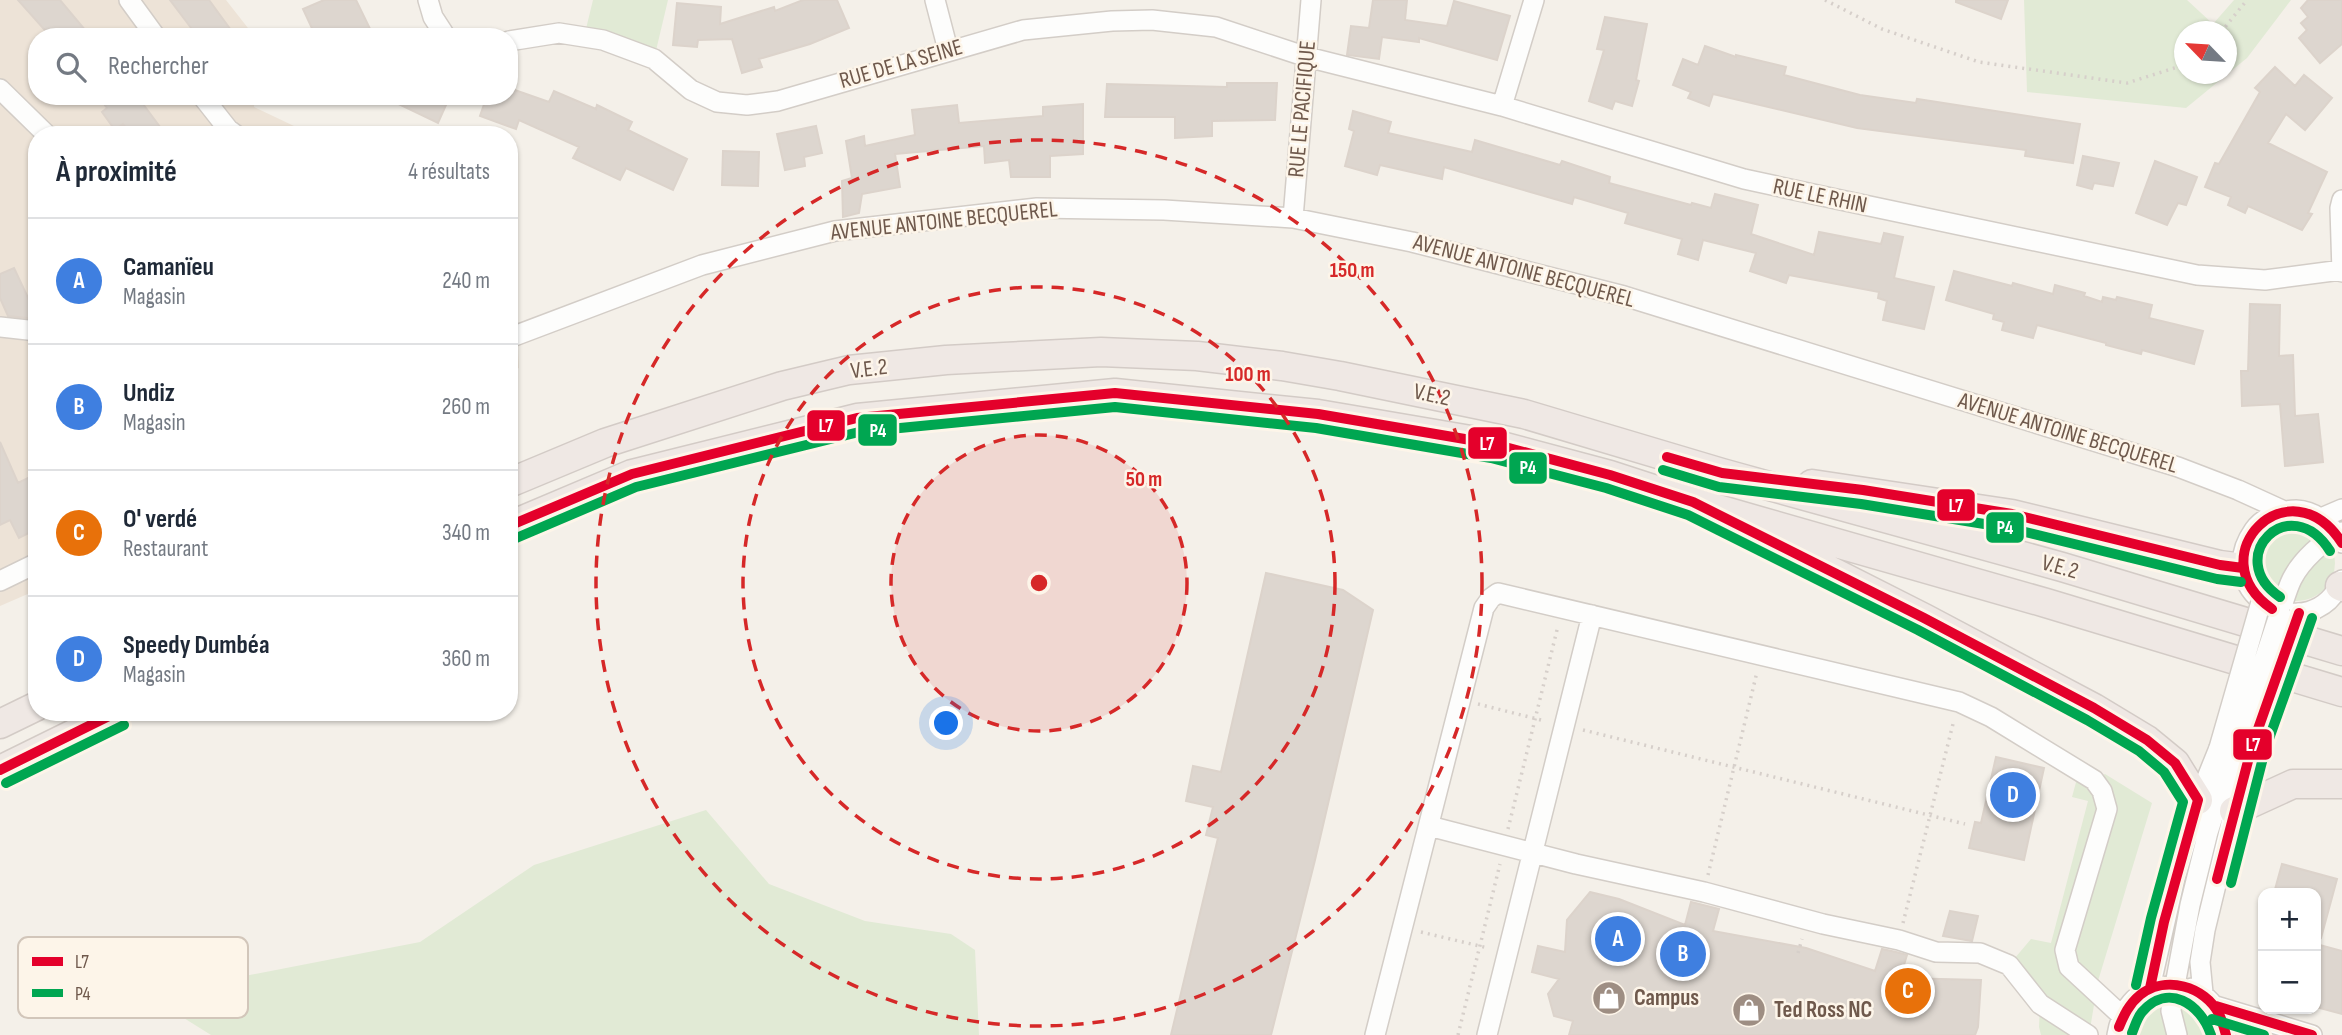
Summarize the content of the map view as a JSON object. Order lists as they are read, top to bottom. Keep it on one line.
{"streets":{"highway":["V.E.2"],"street":["RUE DE LA SEINE","RUE LE PACIFIQUE","RUE LE RHIN","AVENUE ANTOINE BECQUEREL"]},"crossings":[["RUE DE LA SEINE","RUE LE PACIFIQUE"],["RUE DE LA SEINE","RUE LE RHIN"],["RUE LE PACIFIQUE","RUE LE RHIN"],["RUE LE PACIFIQUE","AVENUE ANTOINE BECQUEREL"]],"places":{"shop":["Campus","Ted Ross NC"]},"lines":["transit line L7","transit line P4"],"legend":["L7","P4"],"north":"top left","page":{"search":"Rechercher","heading":["À proximité","4 résultats"],"list":[{"mark":"A","name":"Camanïeu","note":"Magasin","value":"240 m"},{"mark":"B","name":"Undiz","note":"Magasin","value":"260 m"},{"mark":"C","name":"O' verdé","note":"Restaurant","value":"340 m"},{"mark":"D","name":"Speedy Dumbéa","note":"Magasin","value":"360 m"}],"pins":["D","A","B","C"],"map_buttons":["+","−"]},"rings":["150 m","100 m","50 m"]}
